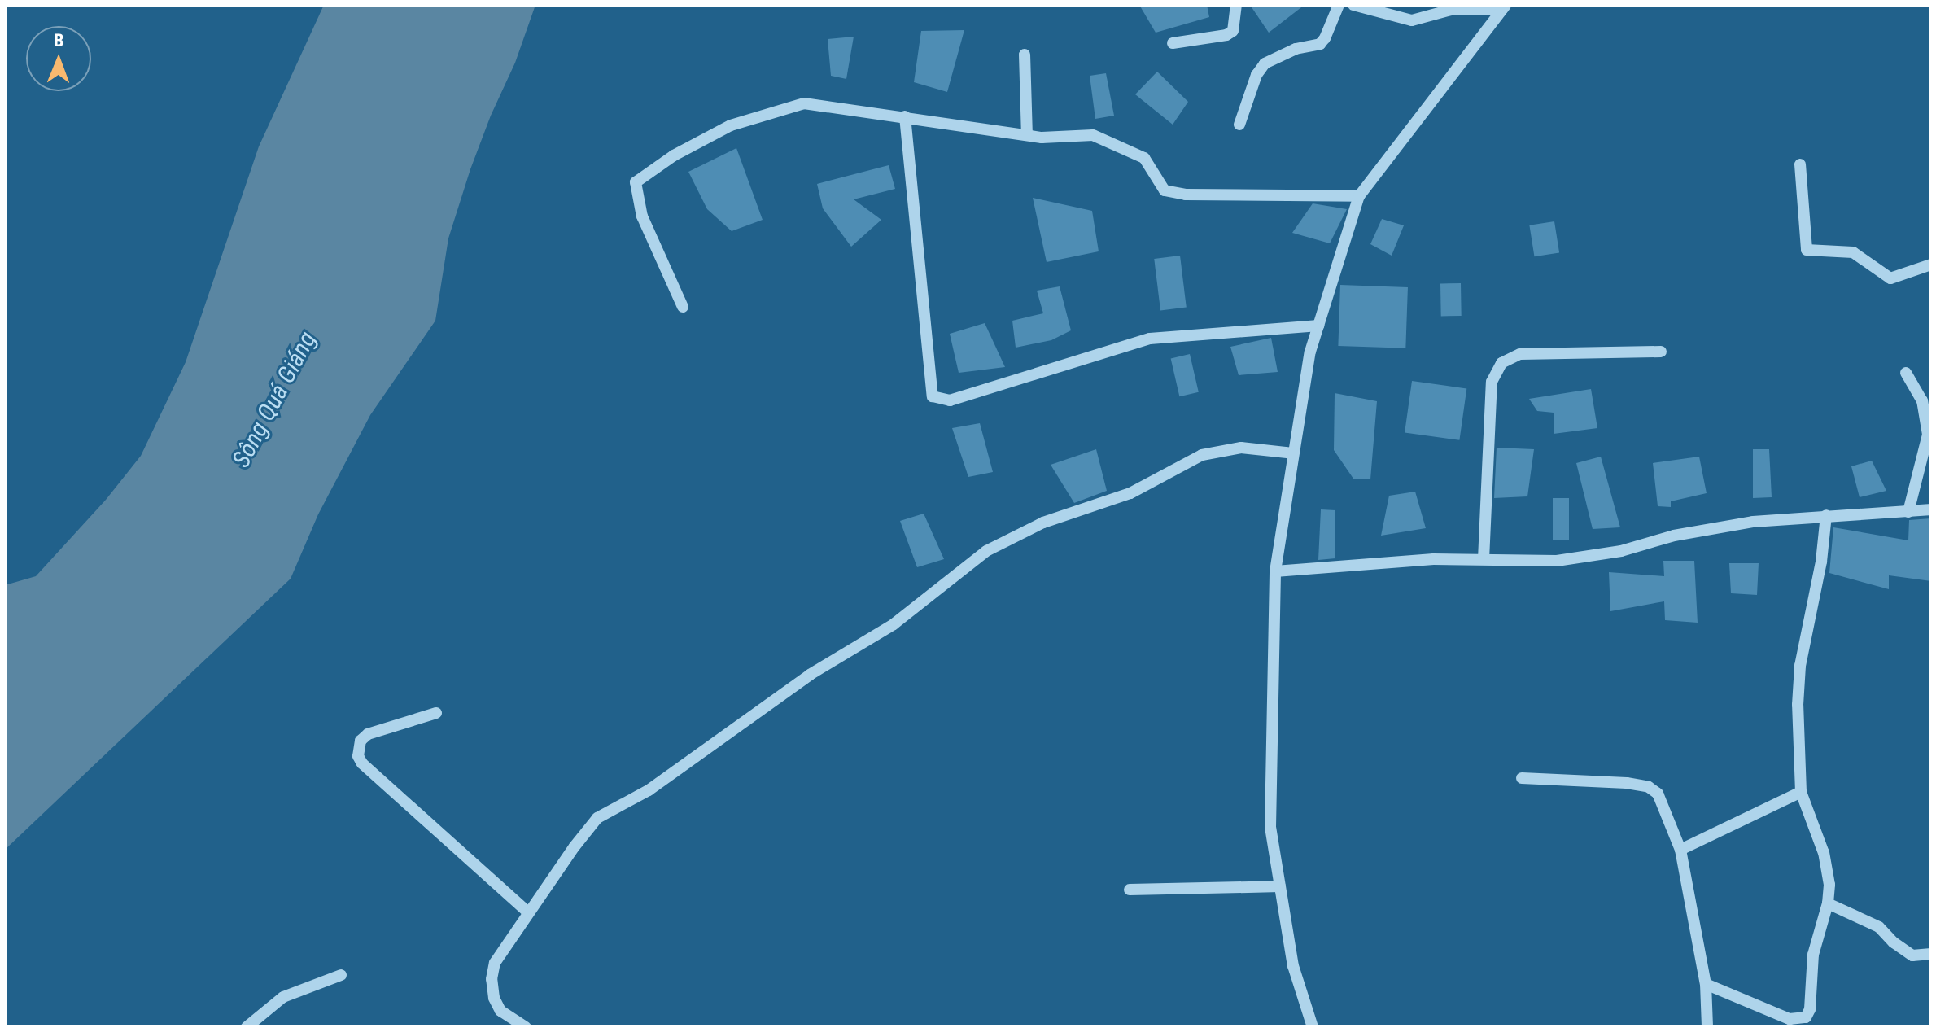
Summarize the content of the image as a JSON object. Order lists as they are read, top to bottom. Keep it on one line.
{"water":["Sông Quá Giáng"],"north":"top"}
